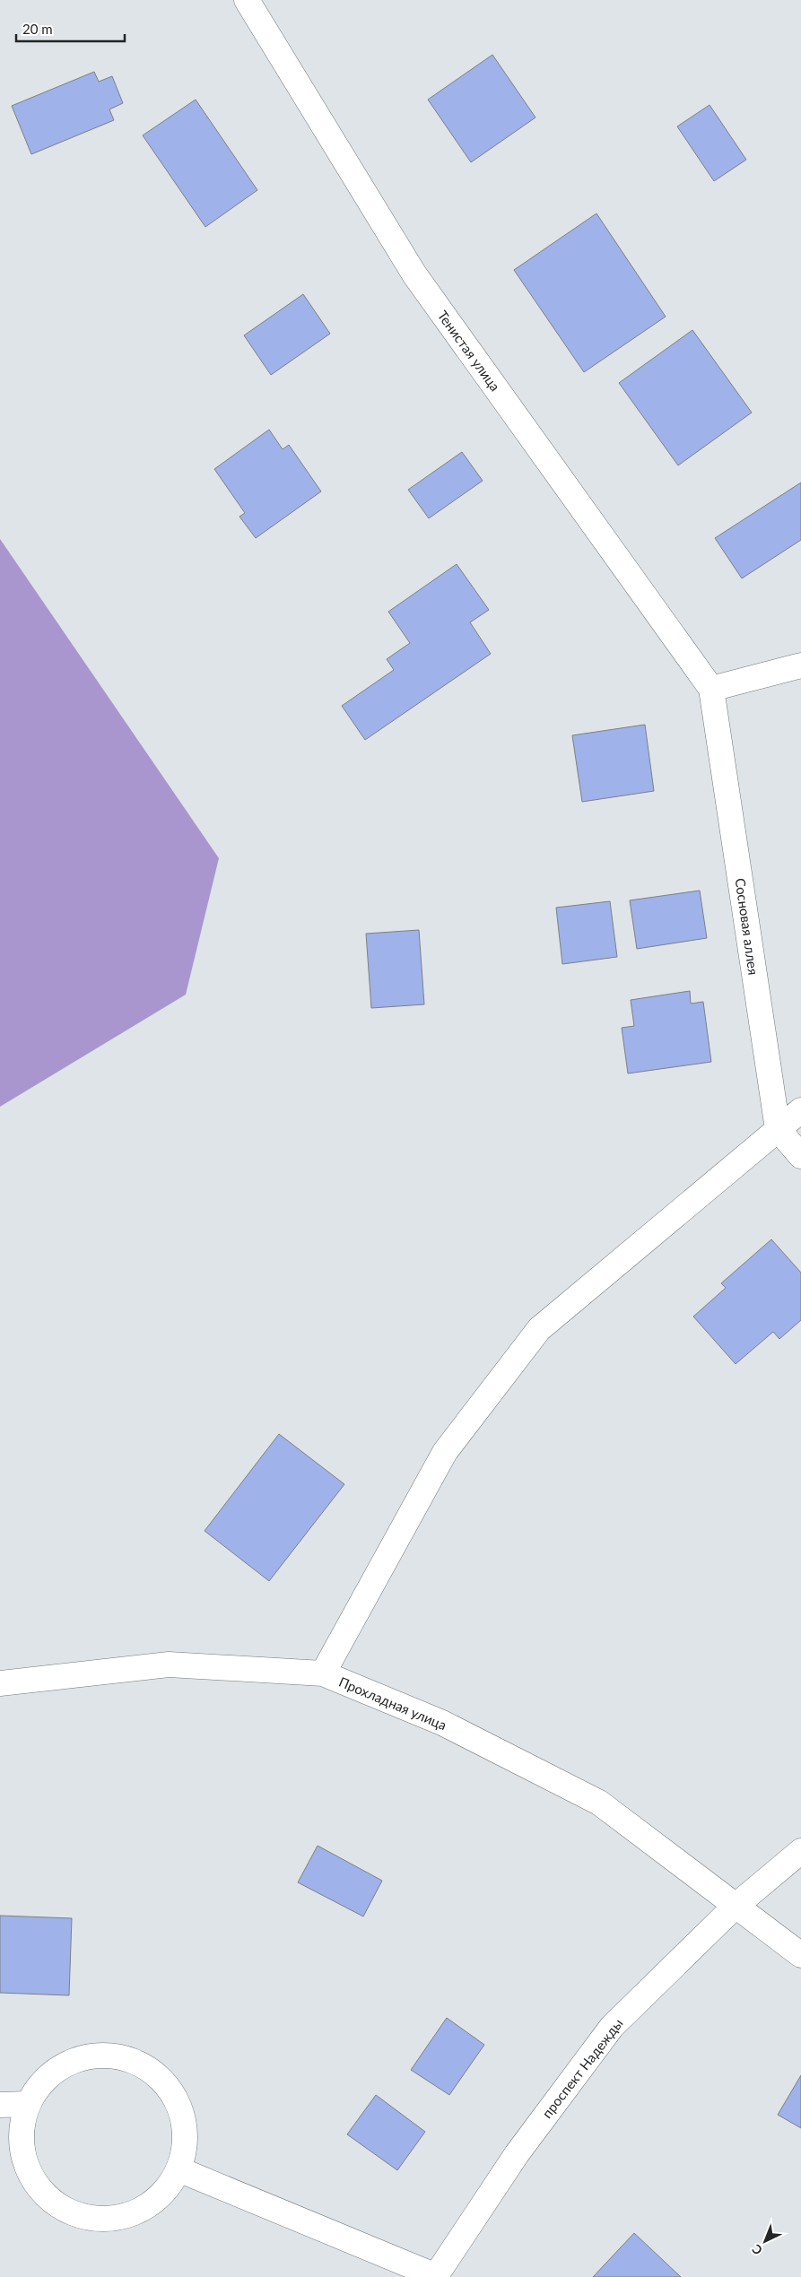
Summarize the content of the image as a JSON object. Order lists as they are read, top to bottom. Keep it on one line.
{"streets":{"street":["Тенистая улица","Сосновая аллея","Прохладная улица","проспект Надежды"]},"crossings":[["Тенистая улица","Сосновая аллея"],["Прохладная улица","проспект Надежды"]],"scale_bar":"20 m","north":"bottom left"}
